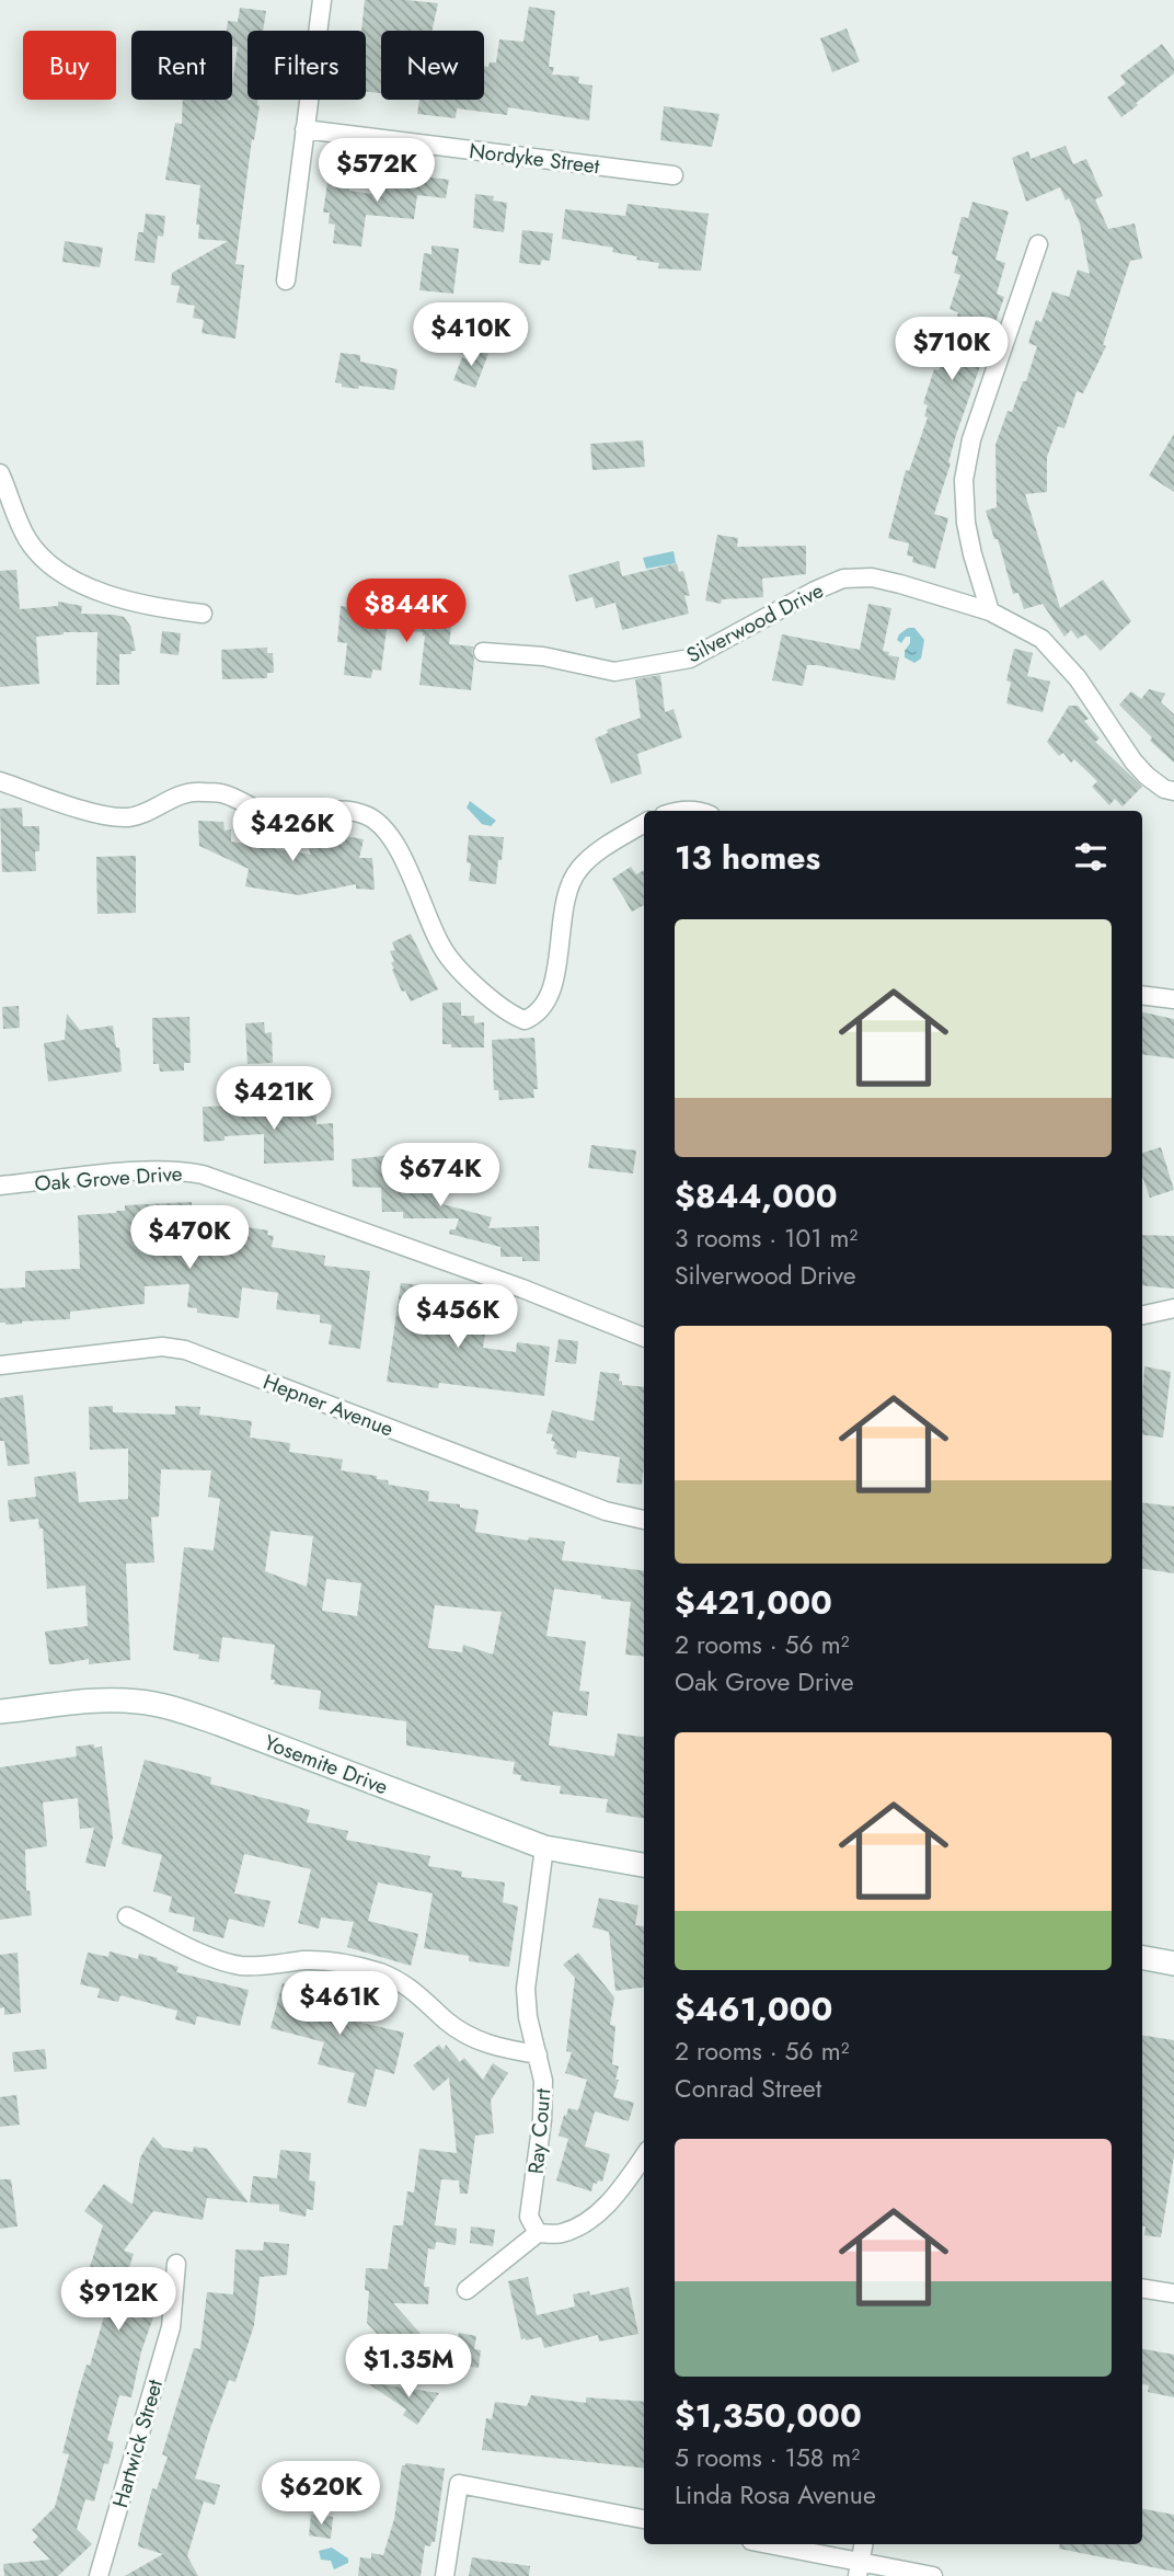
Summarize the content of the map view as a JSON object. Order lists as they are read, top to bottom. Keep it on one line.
{"streets":{"street":["Nordyke Street","Silverwood Drive","Oak Grove Drive","Hepner Avenue","Yosemite Drive","Ray Court","Hartwick Street"]},"crossings":[["Yosemite Drive","Ray Court"]],"page":{"chip":["Buy","Rent","Filters","New"],"price":["$572K","$410K","$710K","$844K","$426K","$421K","$674K","$470K","$456K","$461K","$912K","$1.35M","$620K"],"heading":"13 homes","list":[{"name":"$844,000","note":"3 rooms · 101 m² · Silverwood Drive"},{"name":"$421,000","note":"2 rooms · 56 m² · Oak Grove Drive"},{"name":"$461,000","note":"2 rooms · 56 m² · Conrad Street"},{"name":"$1,350,000","note":"5 rooms · 158 m² · Linda Rosa Avenue"}]}}
